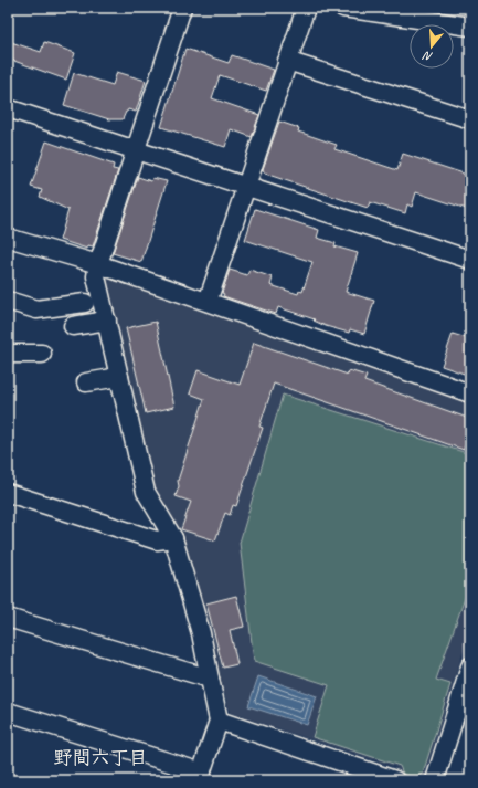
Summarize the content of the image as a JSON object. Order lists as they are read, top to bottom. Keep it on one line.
{"districts":["野間六丁目"],"north":"bottom"}
